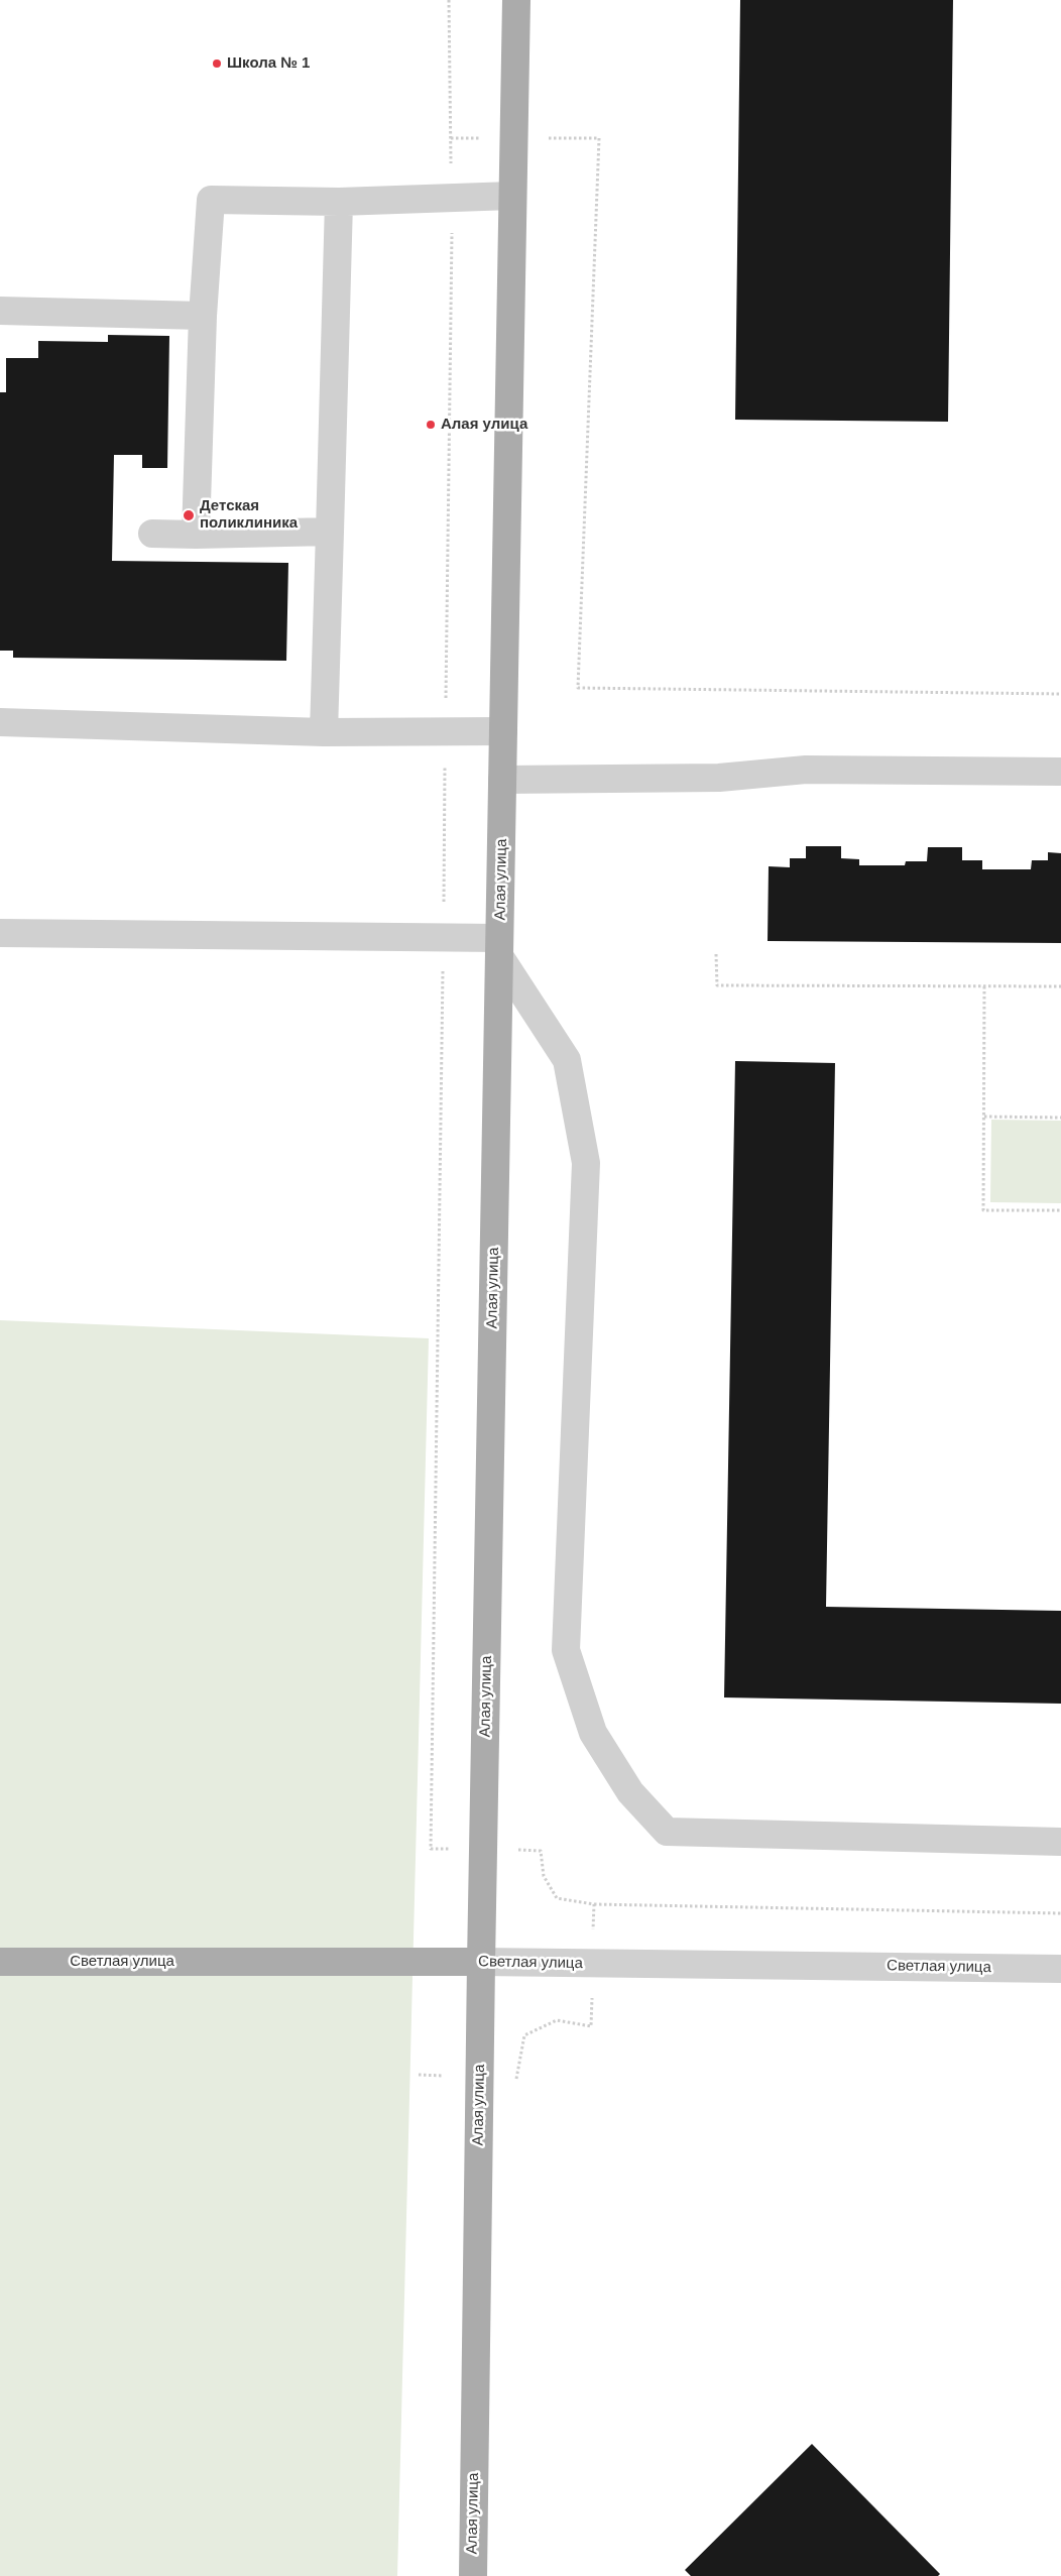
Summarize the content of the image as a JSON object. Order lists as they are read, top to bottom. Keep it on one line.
{"streets":{"main road":["Алая улица","Светлая улица"]},"crossings":[["Алая улица","Светлая улица"]],"places":["Школа № 1","Алая улица","Детская поликлиника"]}
